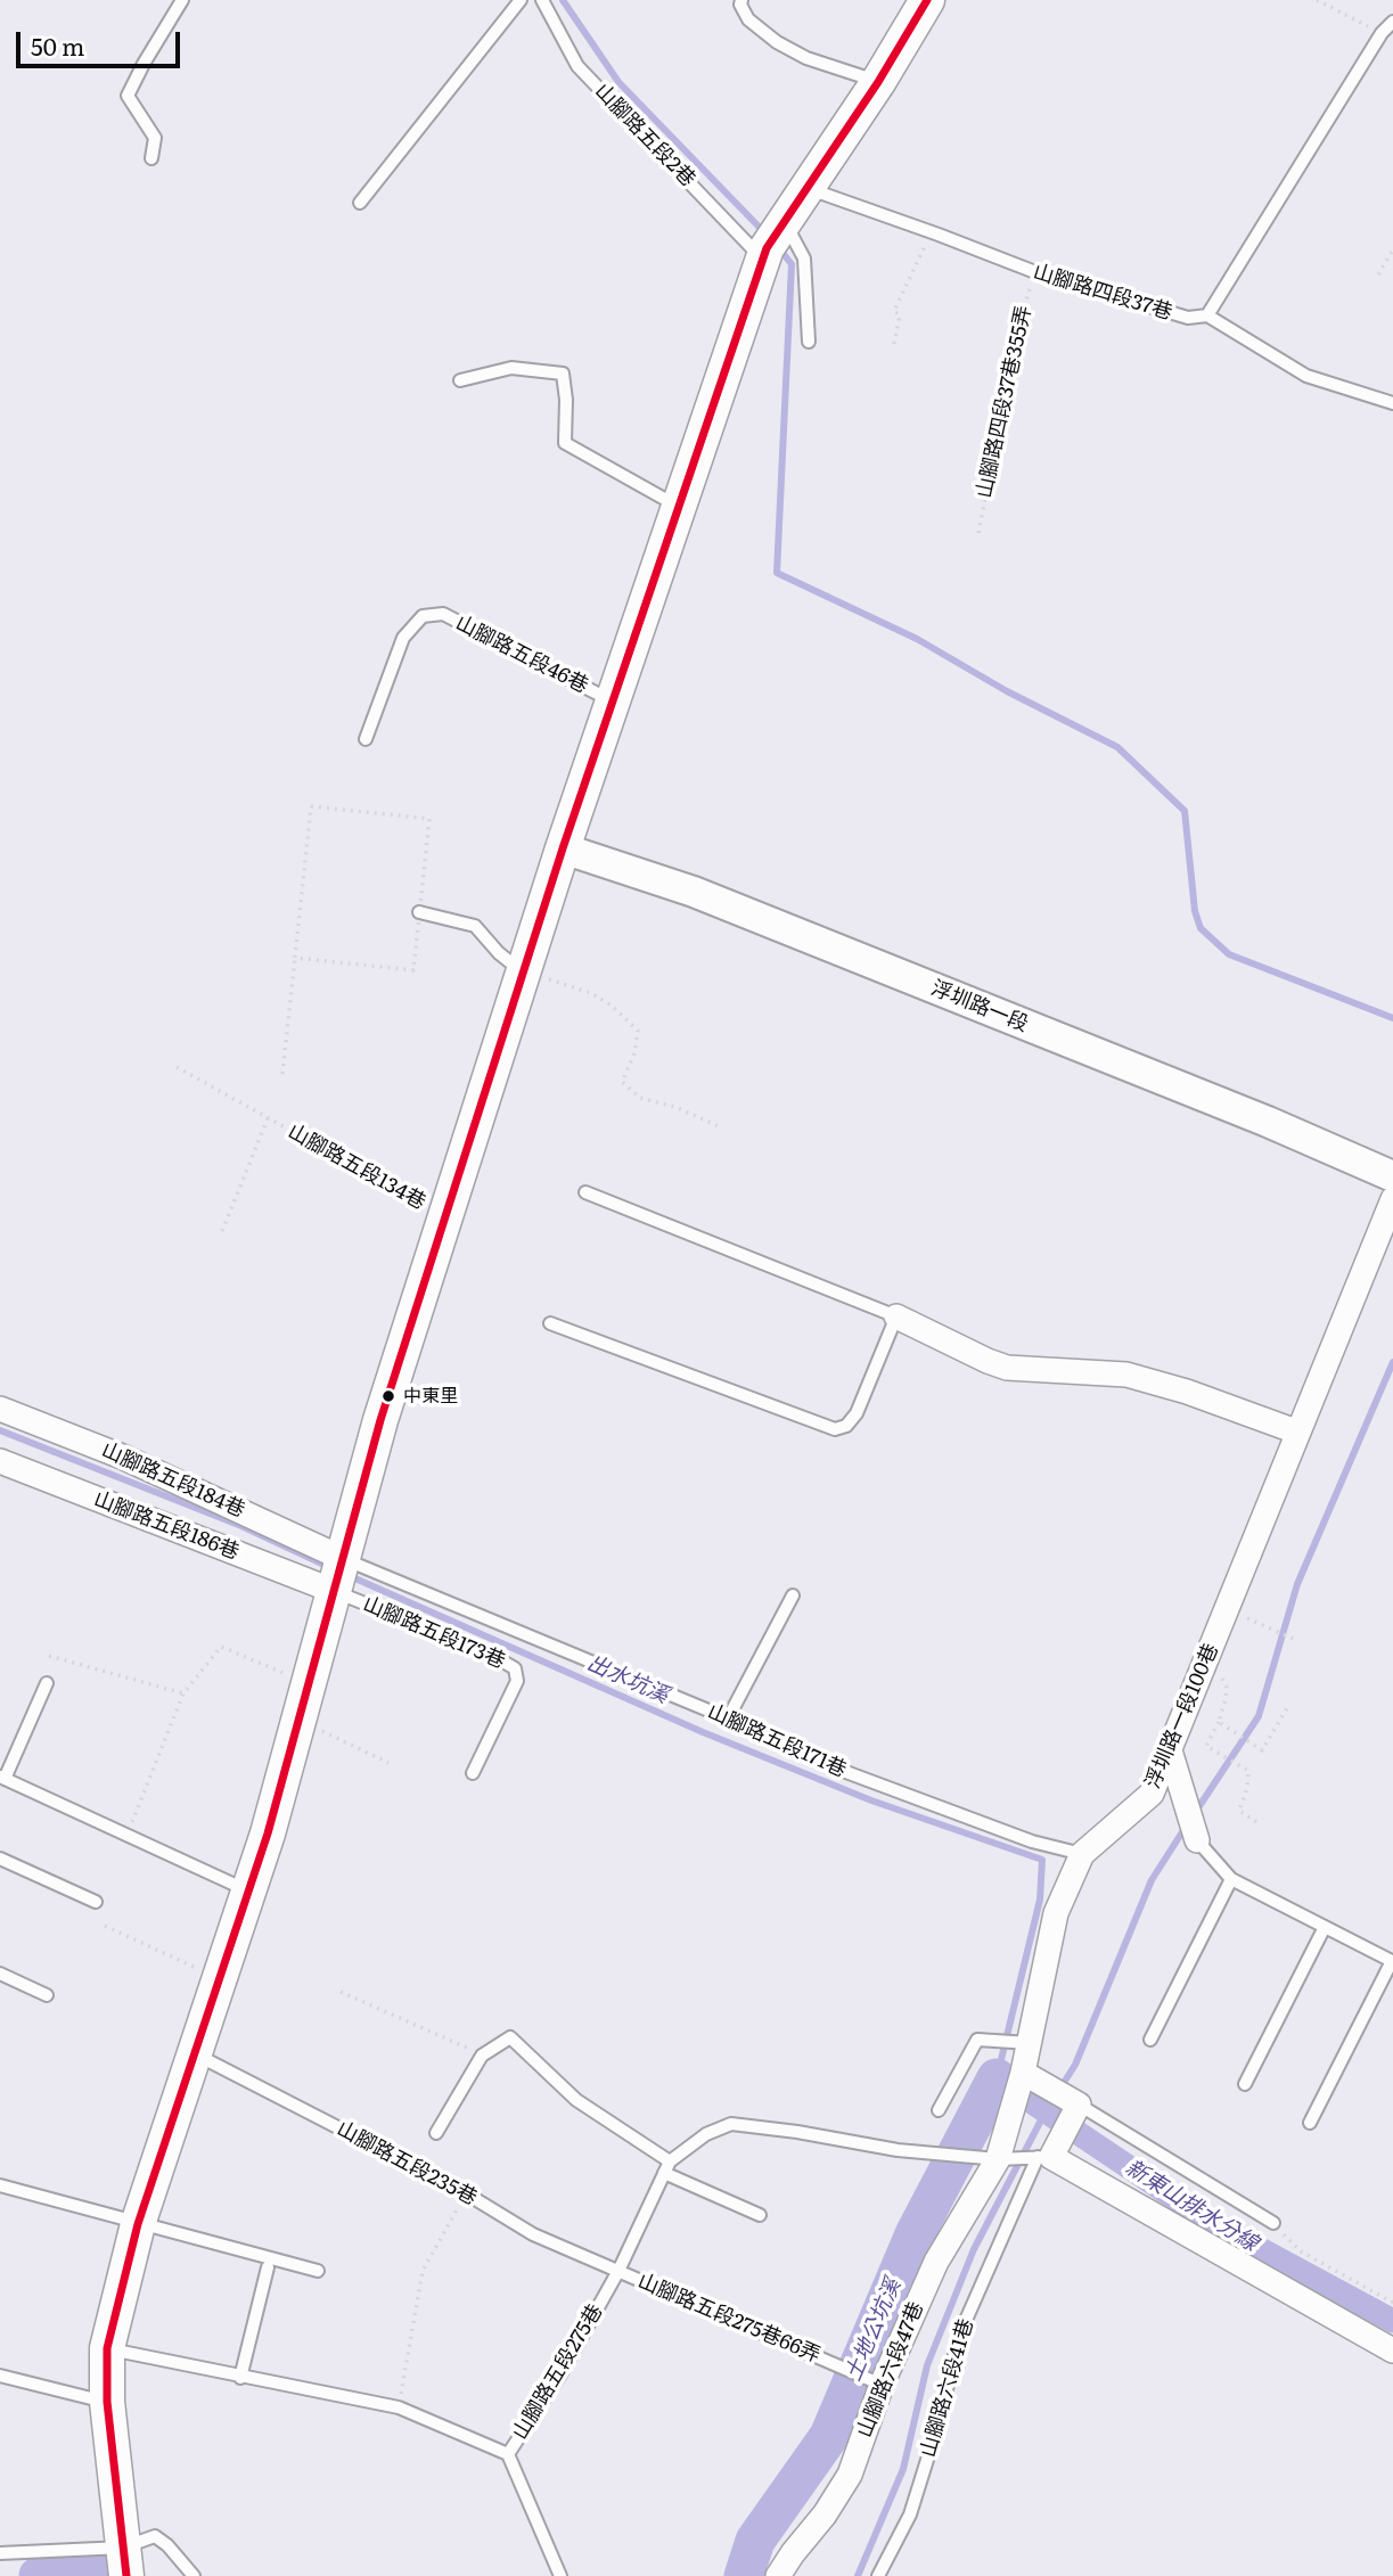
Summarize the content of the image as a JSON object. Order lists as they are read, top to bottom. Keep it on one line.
{"streets":{"street":["浮圳路一段","山腳路五段184巷","山腳路五段186巷","浮圳路一段100巷","山腳路六段47巷"],"lane":["山腳路五段2巷","山腳路四段37巷","山腳路五段46巷","山腳路五段173巷","山腳路五段171巷","山腳路五段235巷","山腳路五段275巷66弄","山腳路五段275巷","山腳路六段41巷"],"path":["山腳路四段37巷355弄","山腳路五段134巷"]},"crossings":[["山腳路四段37巷","山腳路四段37巷355弄"],["山腳路五段184巷","山腳路五段186巷"],["山腳路五段184巷","山腳路五段173巷"],["山腳路五段184巷","山腳路五段171巷"],["山腳路五段186巷","山腳路五段173巷"],["山腳路五段186巷","山腳路五段171巷"],["山腳路五段173巷","山腳路五段171巷"],["浮圳路一段100巷","山腳路五段171巷"],["浮圳路一段100巷","山腳路六段47巷"],["山腳路五段235巷","山腳路五段275巷66弄"],["山腳路五段235巷","山腳路五段275巷"],["山腳路五段275巷66弄","山腳路六段47巷"],["山腳路五段275巷66弄","山腳路五段275巷"],["山腳路六段47巷","山腳路五段275巷"]],"water":["出水坑溪","新東山排水分線","土地公坑溪"],"places":["中東里"],"scale_bar":"50 m"}
